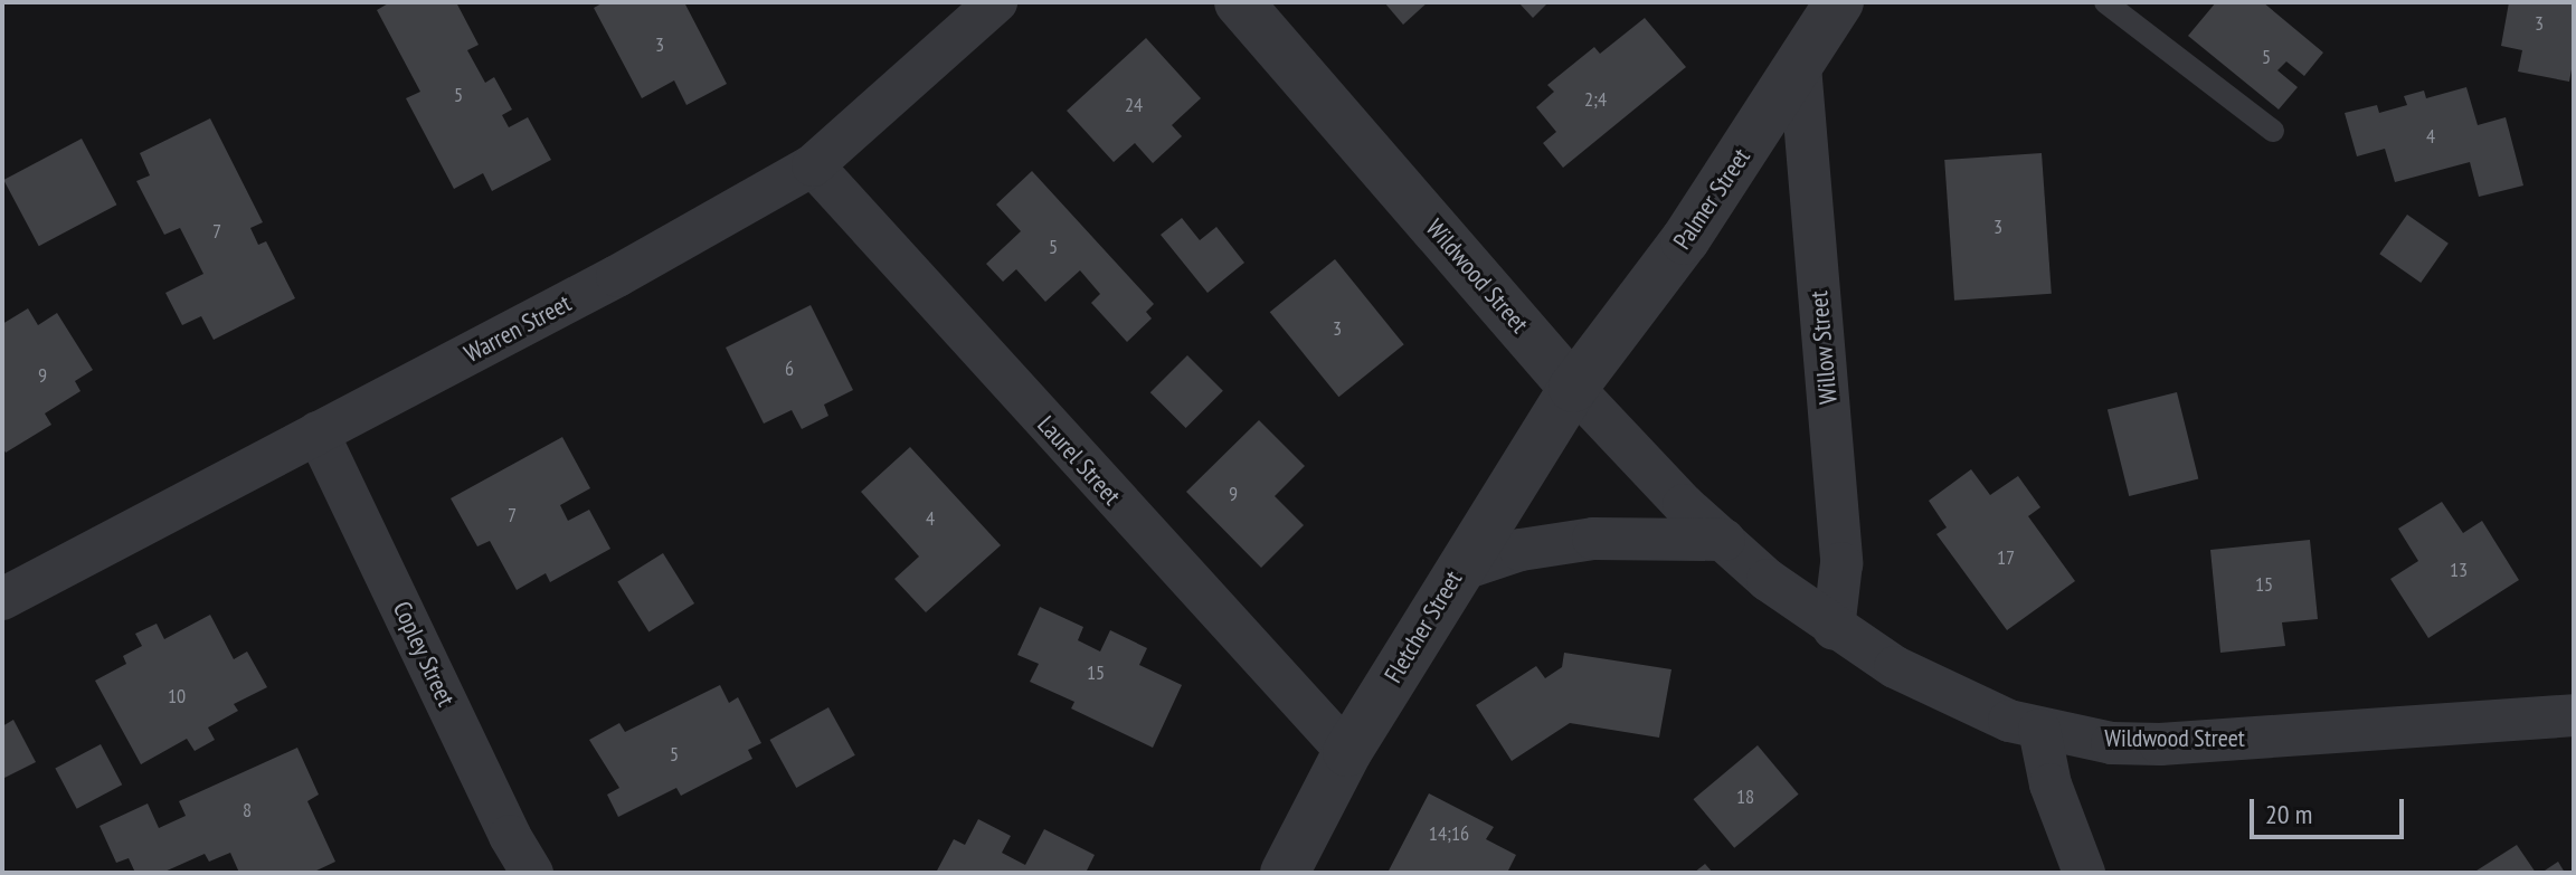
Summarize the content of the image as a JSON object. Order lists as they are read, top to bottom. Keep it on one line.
{"streets":{"street":["Palmer Street","Wildwood Street","Warren Street","Willow Street","Laurel Street","Fletcher Street","Copley Street"]},"crossings":[["Palmer Street","Wildwood Street"],["Palmer Street","Willow Street"],["Palmer Street","Fletcher Street"],["Wildwood Street","Willow Street"],["Wildwood Street","Fletcher Street"],["Warren Street","Laurel Street"],["Warren Street","Copley Street"],["Laurel Street","Fletcher Street"]],"house_numbers":["3","3","5","5","2;4","24","4","3","7","5","3","6","9","9","7","4","17","13","15","15","10","5","18","8","14;16"],"scale_bar":"20 m"}
